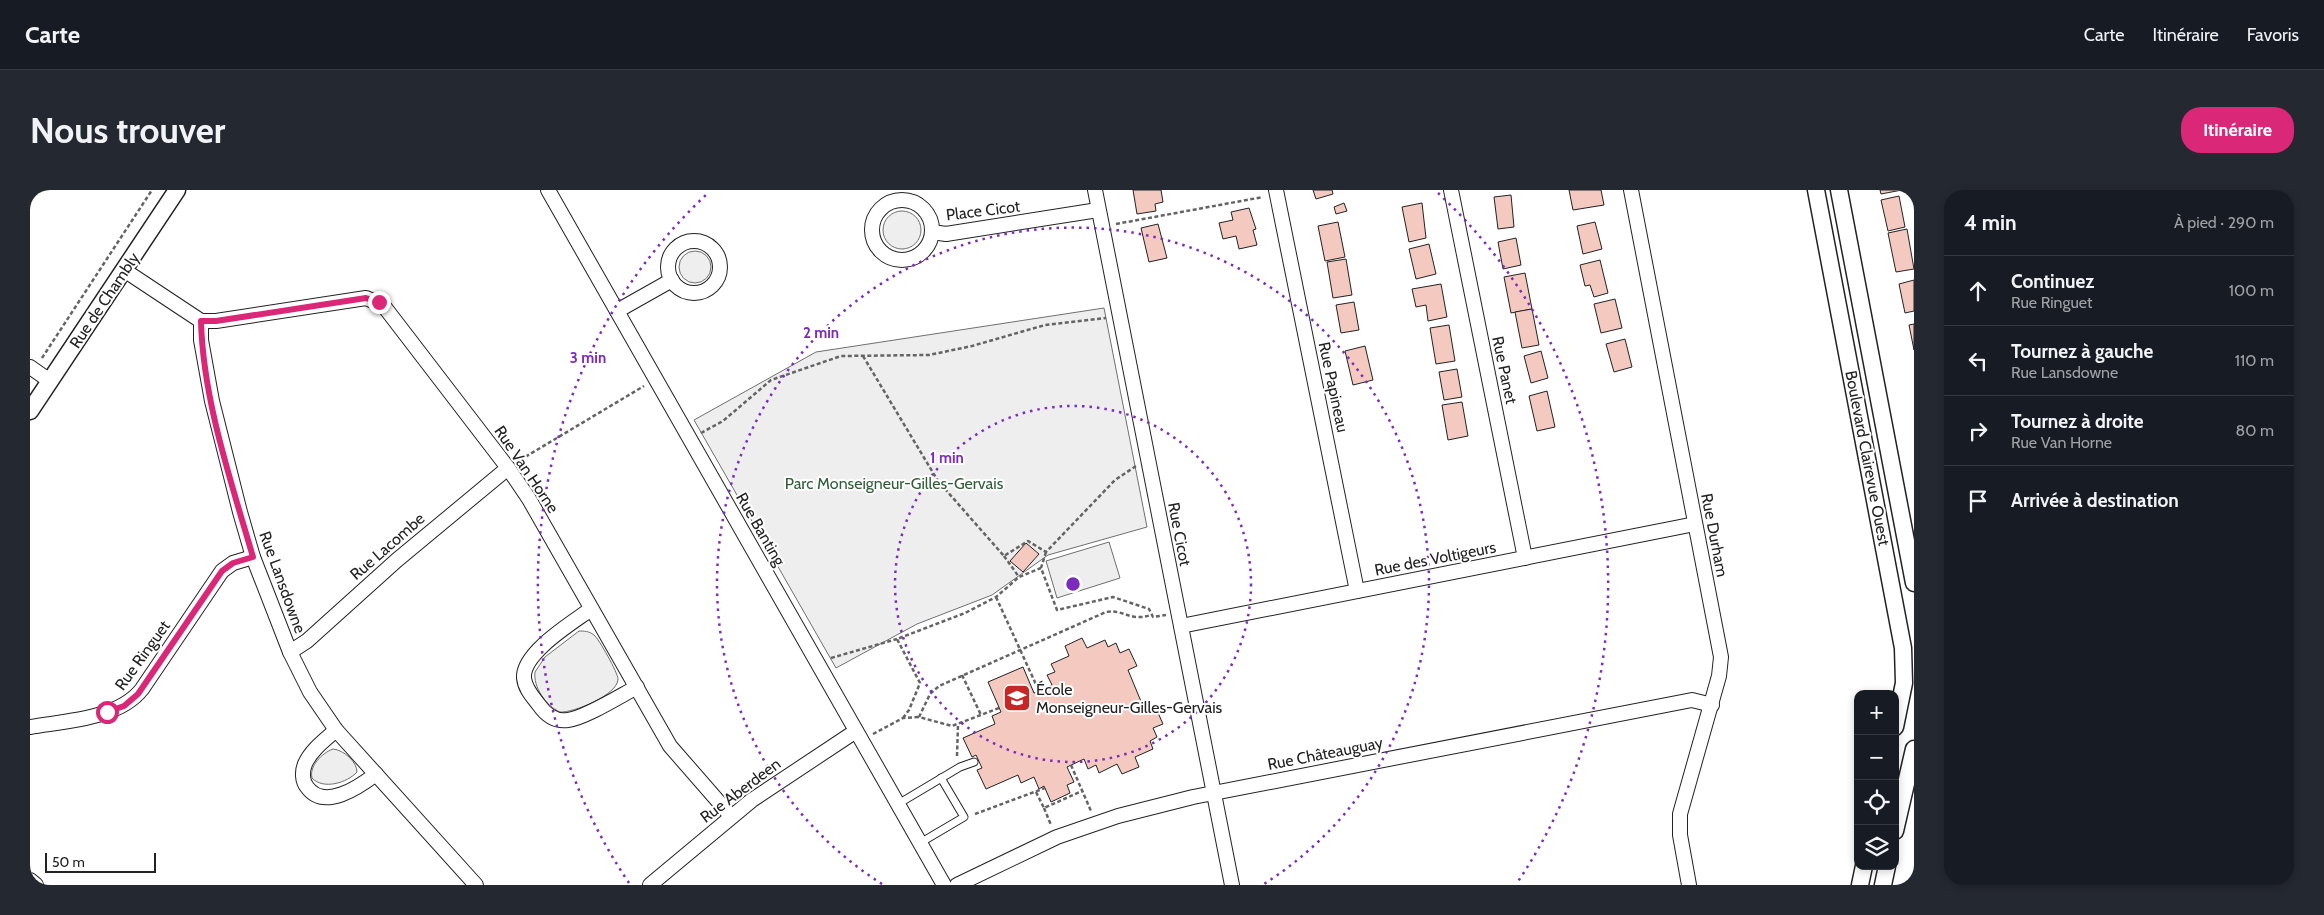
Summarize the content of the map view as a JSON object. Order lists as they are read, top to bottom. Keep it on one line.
{"streets":{"street":["Place Cicot","Rue de Chambly","Rue Panet","Rue Papineau","Boulevard Clairevue Ouest","Rue Van Horne","Rue Banting","Rue Cicot","Rue Durham","Rue Lacombe","Rue des Voltigeurs","Rue Lansdowne","Rue Ringuet","Rue Châteauguay","Rue Aberdeen"]},"crossings":[["Place Cicot","Rue Cicot"],["Rue Panet","Rue des Voltigeurs"],["Rue Papineau","Rue des Voltigeurs"],["Rue Van Horne","Rue Lacombe"],["Rue Van Horne","Rue Lansdowne"],["Rue Van Horne","Rue Aberdeen"],["Rue Banting","Rue Aberdeen"],["Rue Cicot","Rue des Voltigeurs"],["Rue Cicot","Rue Châteauguay"],["Rue Durham","Rue des Voltigeurs"],["Rue Durham","Rue Châteauguay"],["Rue Lacombe","Rue Lansdowne"],["Rue Lansdowne","Rue Ringuet"]],"parks":["Parc Monseigneur-Gilles-Gervais"],"places":{"school or university":["École Monseigneur-Gilles-Gervais"]},"scale_bar":"50 m","page":{"header":"Carte","nav":["Carte","Itinéraire","Favoris"],"buttons":"Itinéraire","title":"Nous trouver","heading":["4 min","À pied · 290 m"],"list":[["Continuez","Rue Ringuet","100 m"],["Tournez à gauche","Rue Lansdowne","110 m"],["Tournez à droite","Rue Van Horne","80 m"],"Arrivée à destination"],"map_buttons":["+","−"],"scale":"50 m"},"rings":["2 min","3 min","1 min"]}
